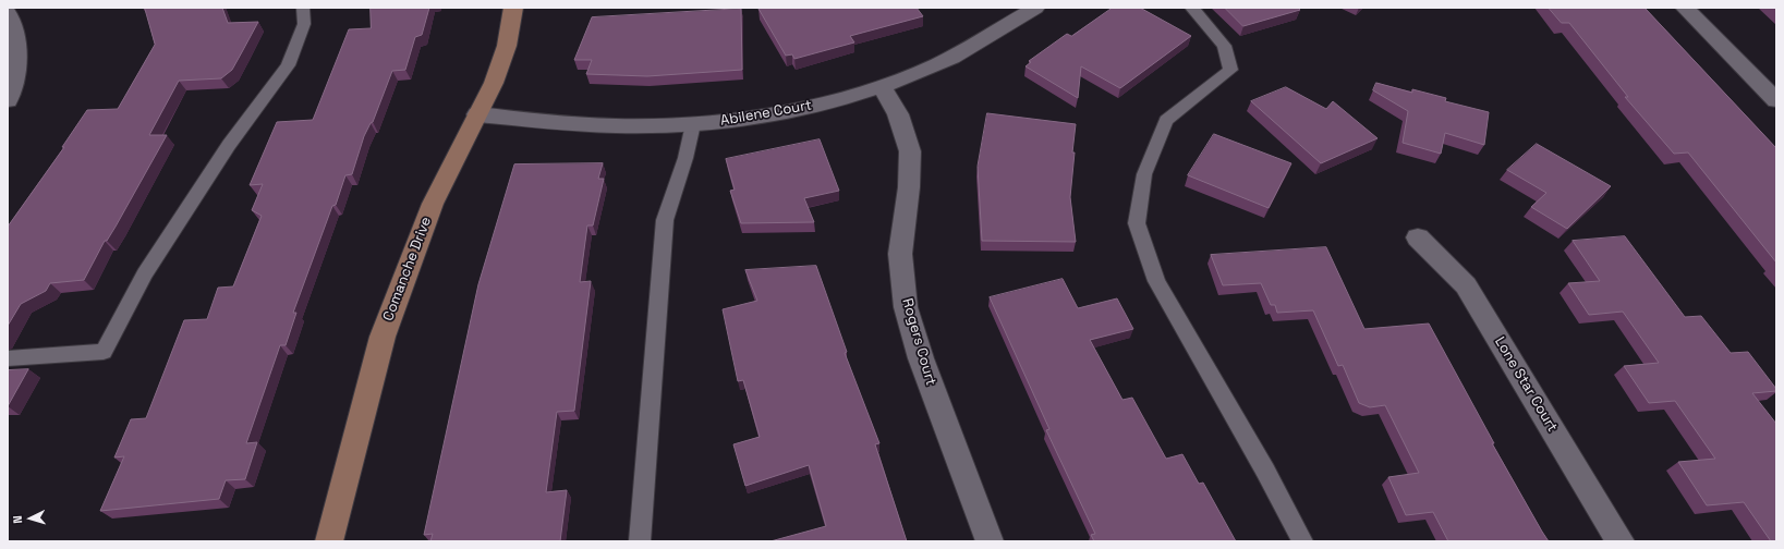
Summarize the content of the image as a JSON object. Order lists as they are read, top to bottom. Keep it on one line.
{"streets":{"street":["Abilene Court","Comanche Drive","Rogers Court","Lone Star Court"]},"crossings":[["Abilene Court","Comanche Drive"],["Abilene Court","Rogers Court"]],"north":"left"}
